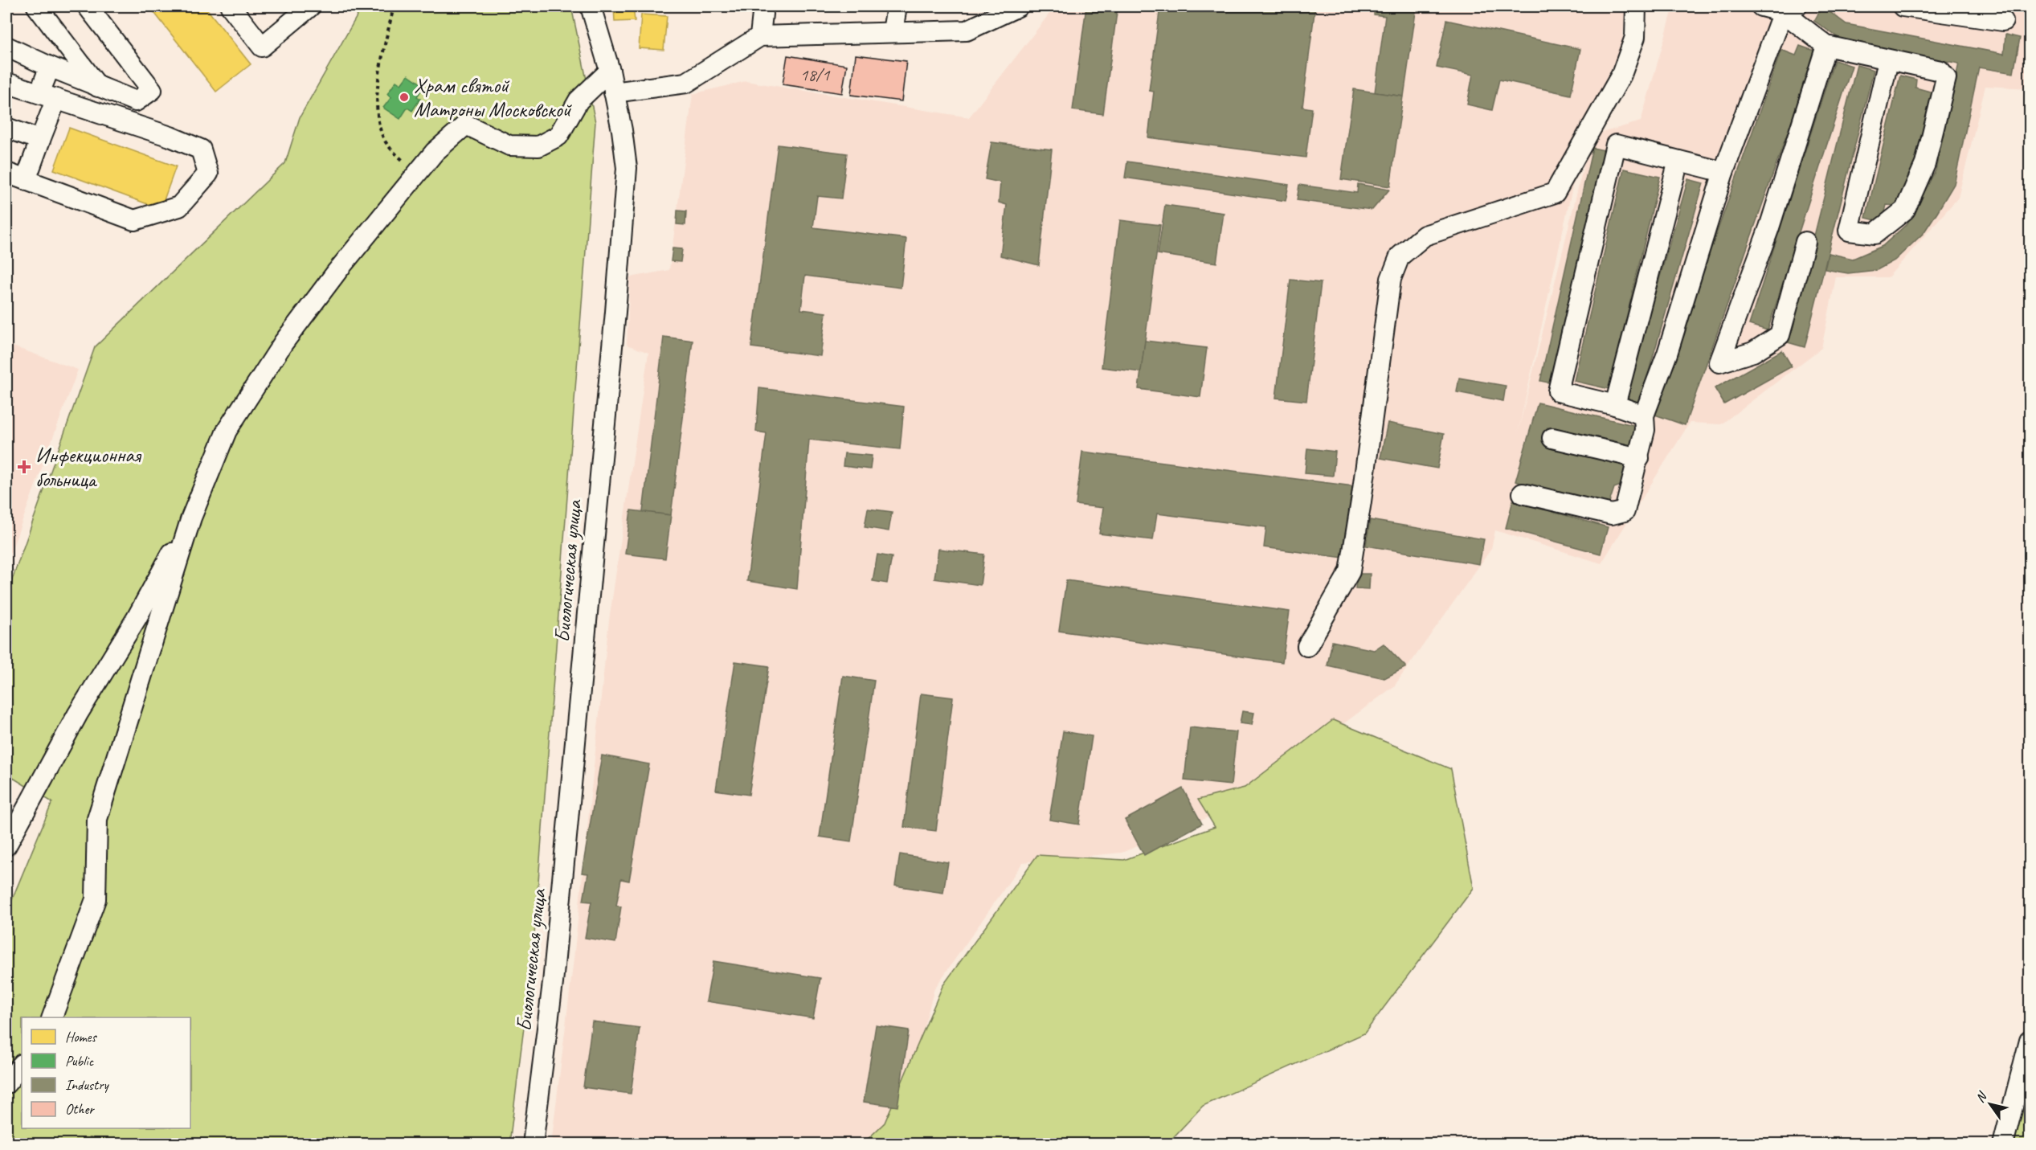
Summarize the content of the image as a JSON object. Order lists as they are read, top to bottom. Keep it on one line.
{"streets":{"street":["Биологическая улица"]},"places":{"other":["Храм святой Матроны Московской"],"health":["Инфекционная больница"]},"house_numbers":["18/1"],"legend":["Homes","Public","Industry","Other"],"north":"top left"}
